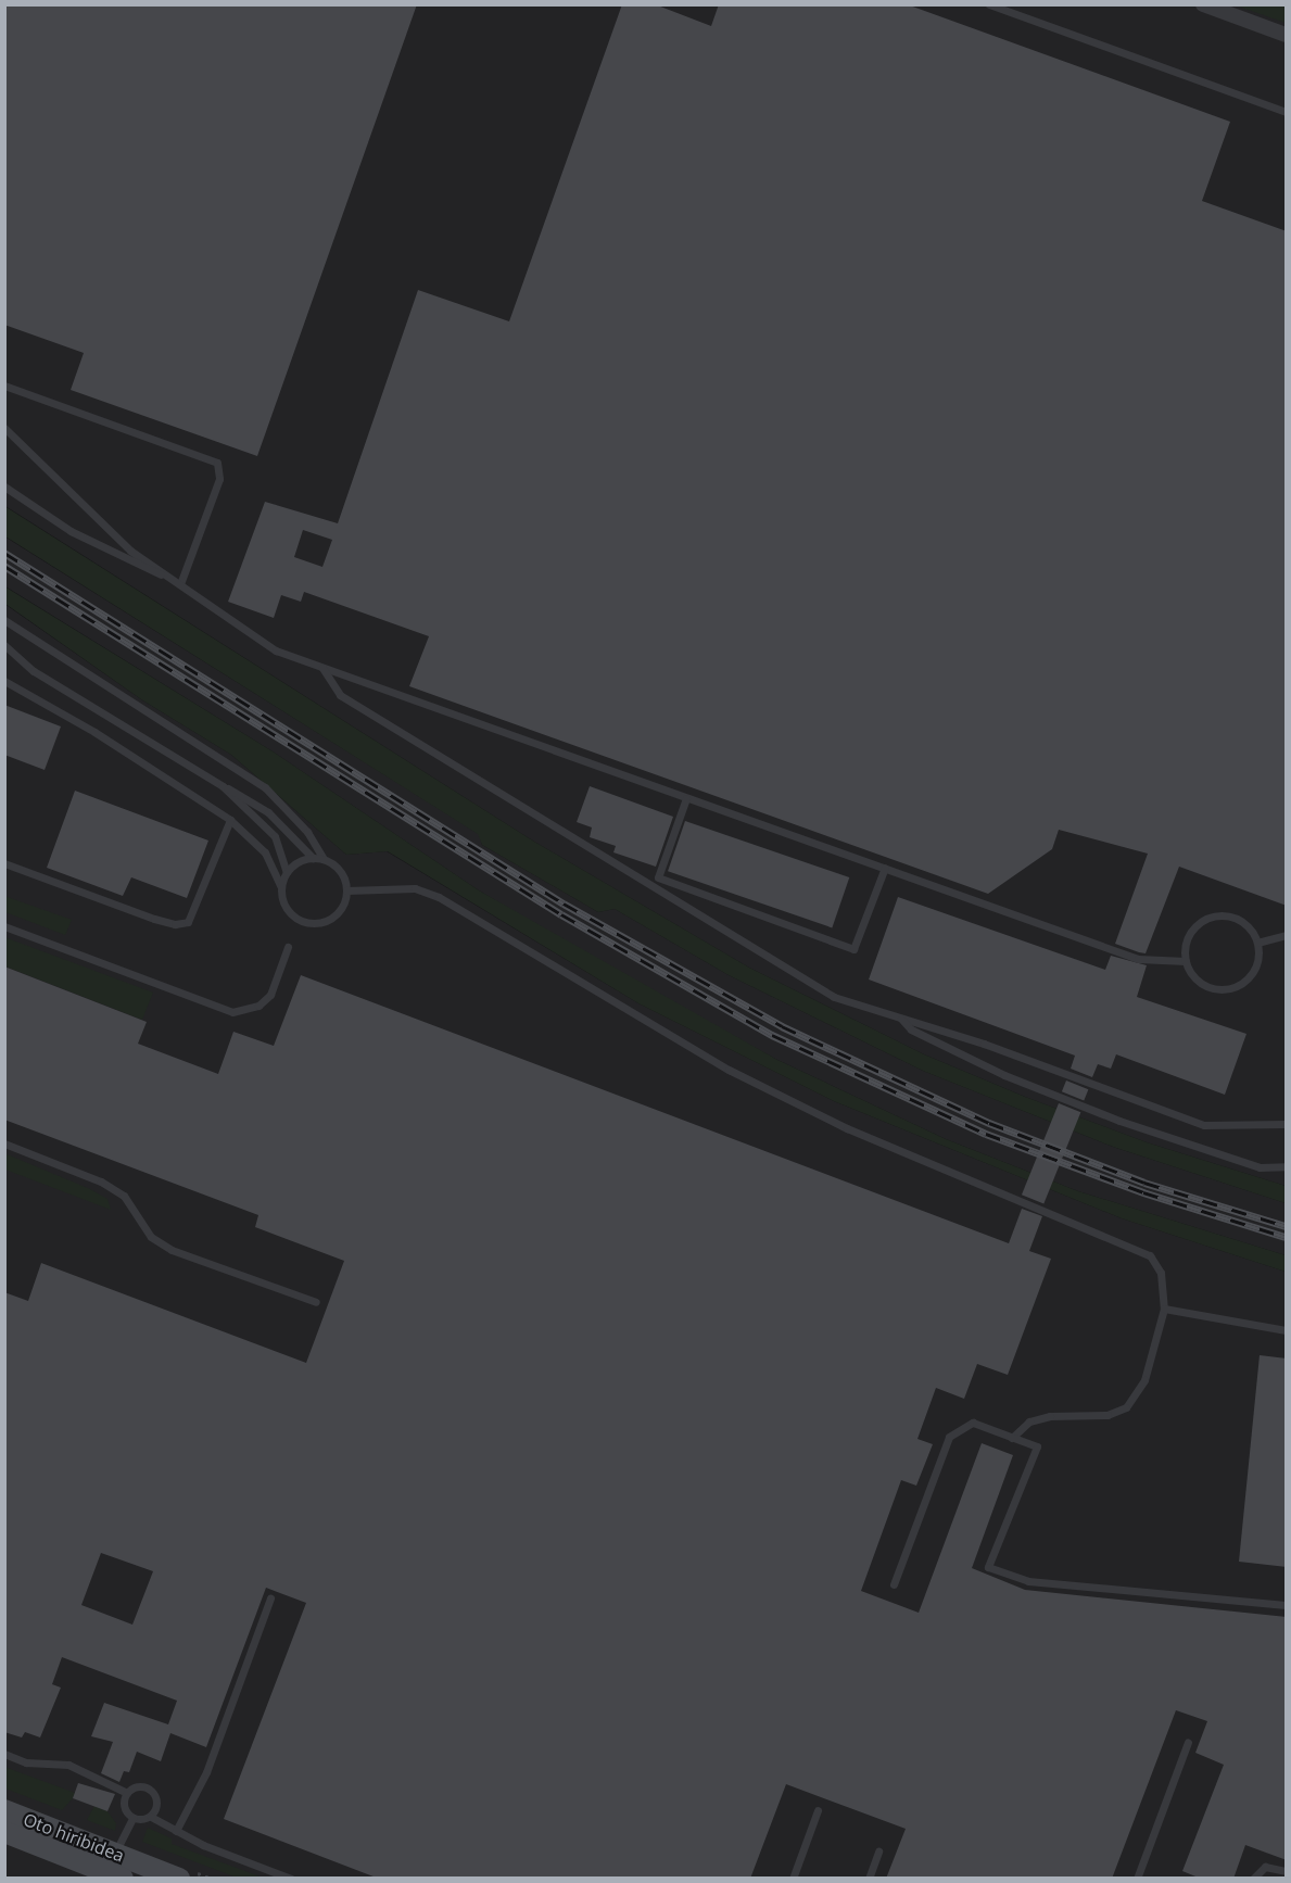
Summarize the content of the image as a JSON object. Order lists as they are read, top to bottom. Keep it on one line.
{"streets":{"street":["Oto hiribidea"]}}
